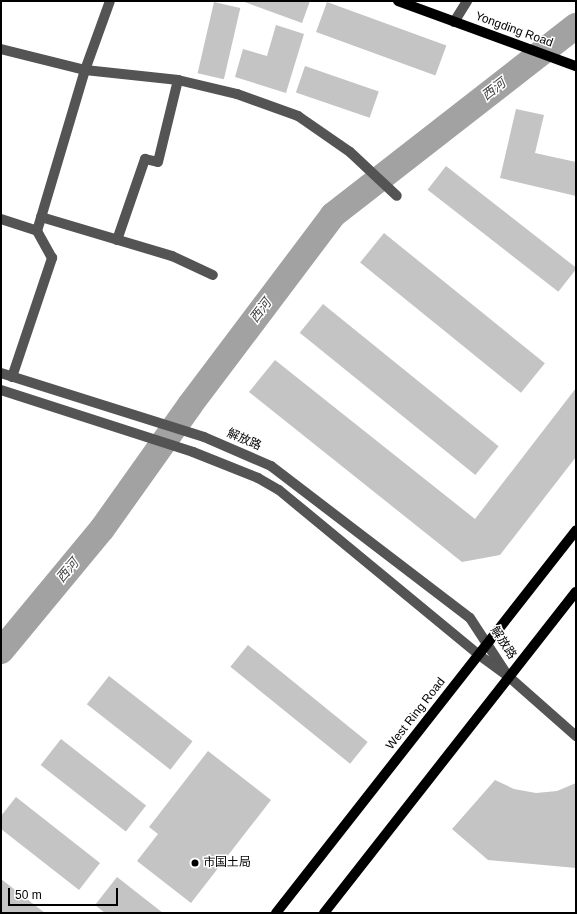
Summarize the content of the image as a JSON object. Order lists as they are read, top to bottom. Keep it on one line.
{"streets":{"main road":["Yongding Road","West Ring Road"],"street":["解放路"]},"crossings":[["解放路","West Ring Road"]],"water":["西河"],"places":["市国土局"],"scale_bar":"50 m"}
